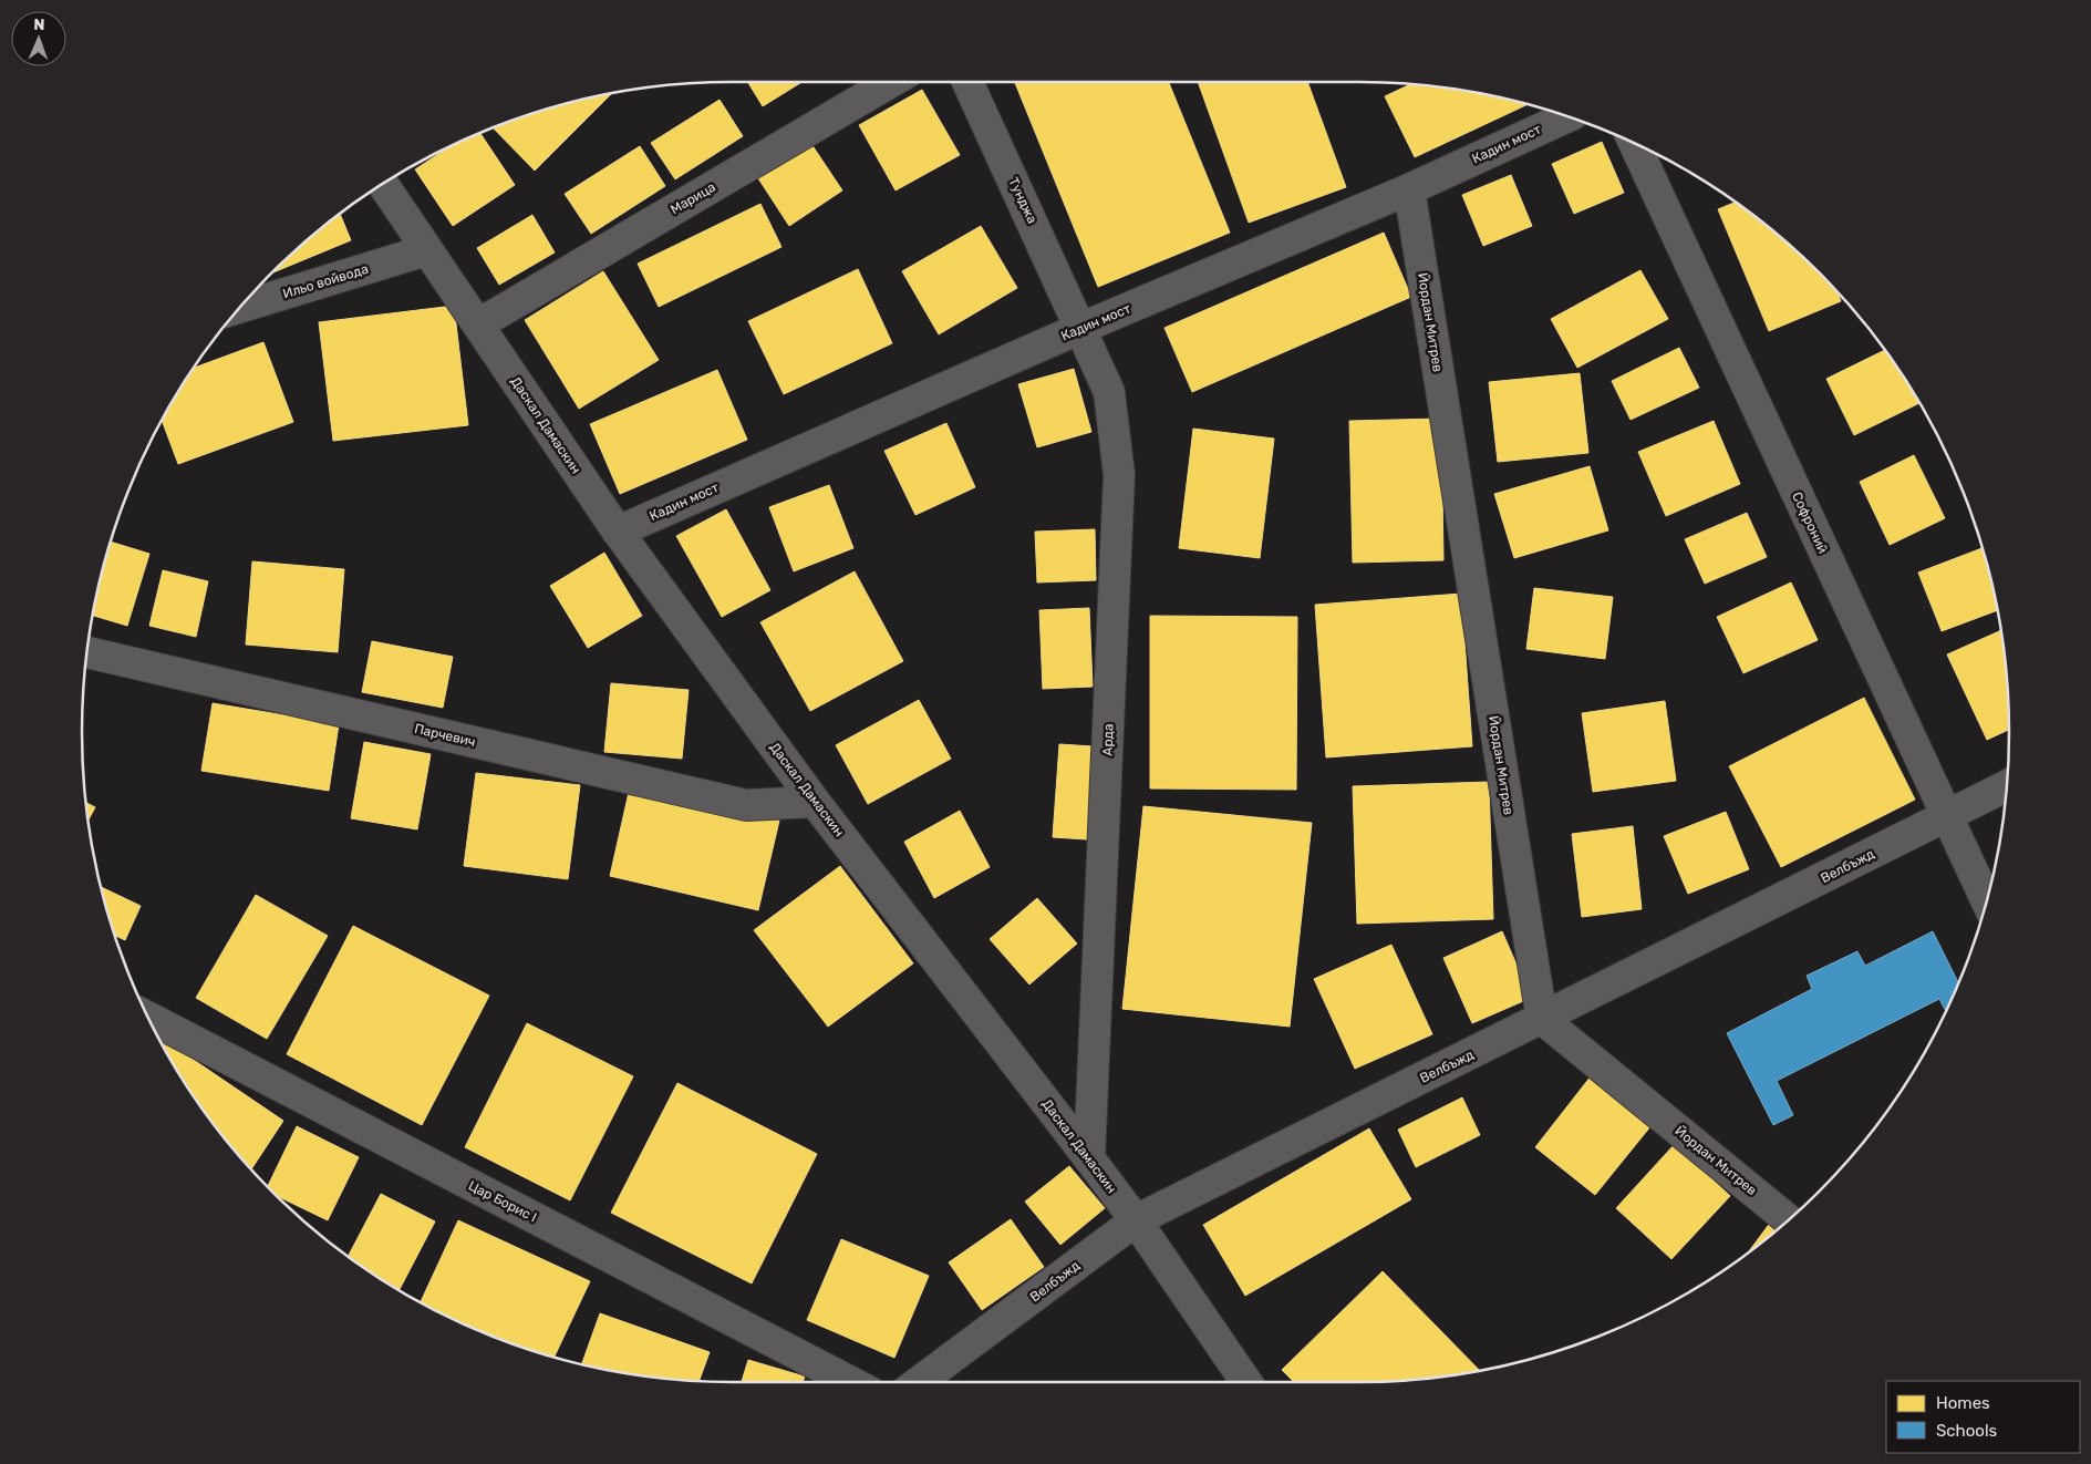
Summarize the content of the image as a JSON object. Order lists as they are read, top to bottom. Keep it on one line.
{"streets":{"street":["Кадин мост","Марица","Тунджа","Ильо войвода","Йордан Митрев","Даскал Дамаскин","Софроний","Парчевич","Арда","Велбъжд","Цар Борис I"]},"crossings":[["Кадин мост","Тунджа"],["Кадин мост","Йордан Митрев"],["Кадин мост","Даскал Дамаскин"],["Кадин мост","Арда"],["Марица","Даскал Дамаскин"],["Тунджа","Арда"],["Ильо войвода","Даскал Дамаскин"],["Йордан Митрев","Велбъжд"],["Даскал Дамаскин","Парчевич"],["Даскал Дамаскин","Арда"],["Даскал Дамаскин","Велбъжд"],["Софроний","Велбъжд"]],"legend":["Homes","Schools"],"north":"top"}
